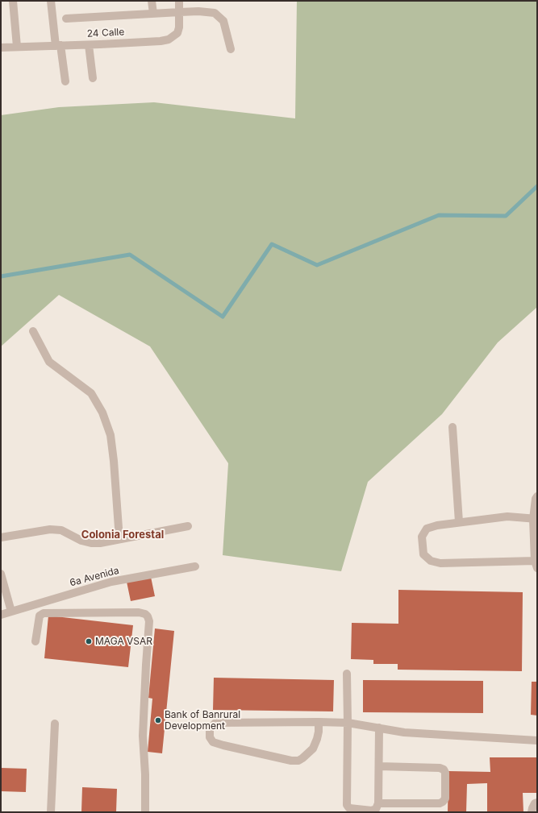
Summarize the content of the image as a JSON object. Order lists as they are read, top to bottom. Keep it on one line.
{"streets":{"street":["24 Calle","6a Avenida"]},"districts":["Colonia Forestal"],"places":["MAGA VSAR","Bank of Banrural Development"]}
